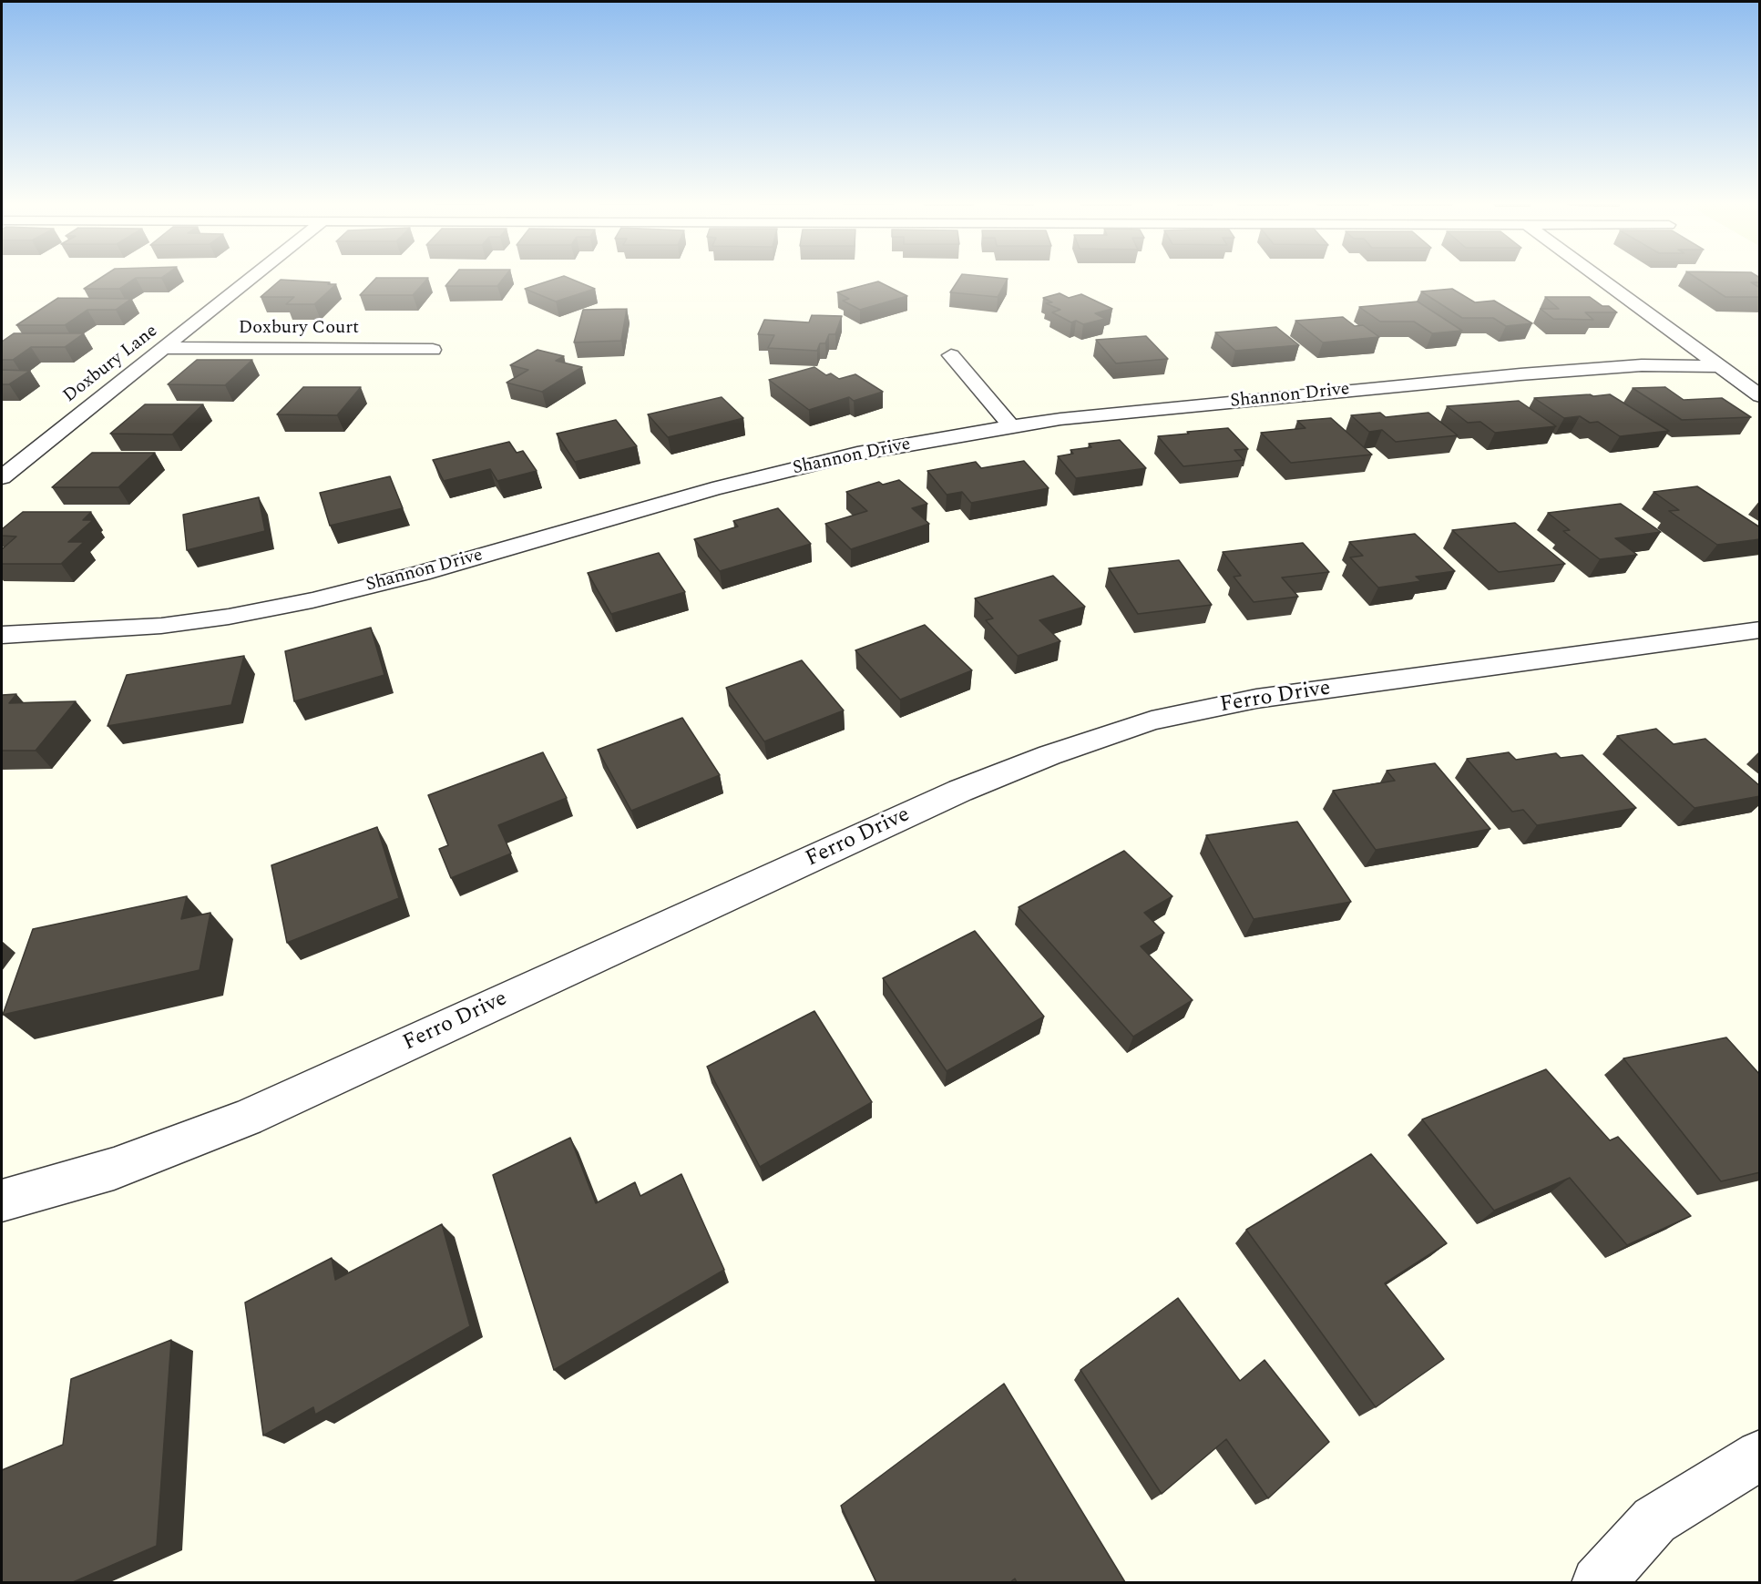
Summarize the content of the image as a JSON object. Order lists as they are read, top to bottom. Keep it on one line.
{"streets":{"street":["Doxbury Court","Doxbury Lane","Shannon Drive","Ferro Drive"]},"crossings":[["Doxbury Court","Doxbury Lane"]]}
